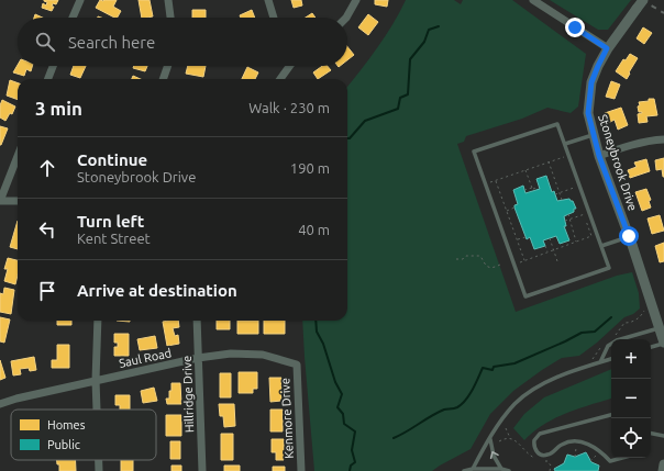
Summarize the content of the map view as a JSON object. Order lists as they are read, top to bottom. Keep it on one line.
{"streets":{"street":["Stoneybrook Drive","Saul Road","Hillridge Drive","Kenmore Drive"]},"crossings":[["Saul Road","Hillridge Drive"],["Saul Road","Kenmore Drive"]],"legend":["Homes","Public"],"page":{"search":"Search here","heading":["3 min","Walk · 230 m"],"list":[["Continue","Stoneybrook Drive","190 m"],["Turn left","Kent Street","40 m"],"Arrive at destination"],"map_buttons":["+","−"]}}
